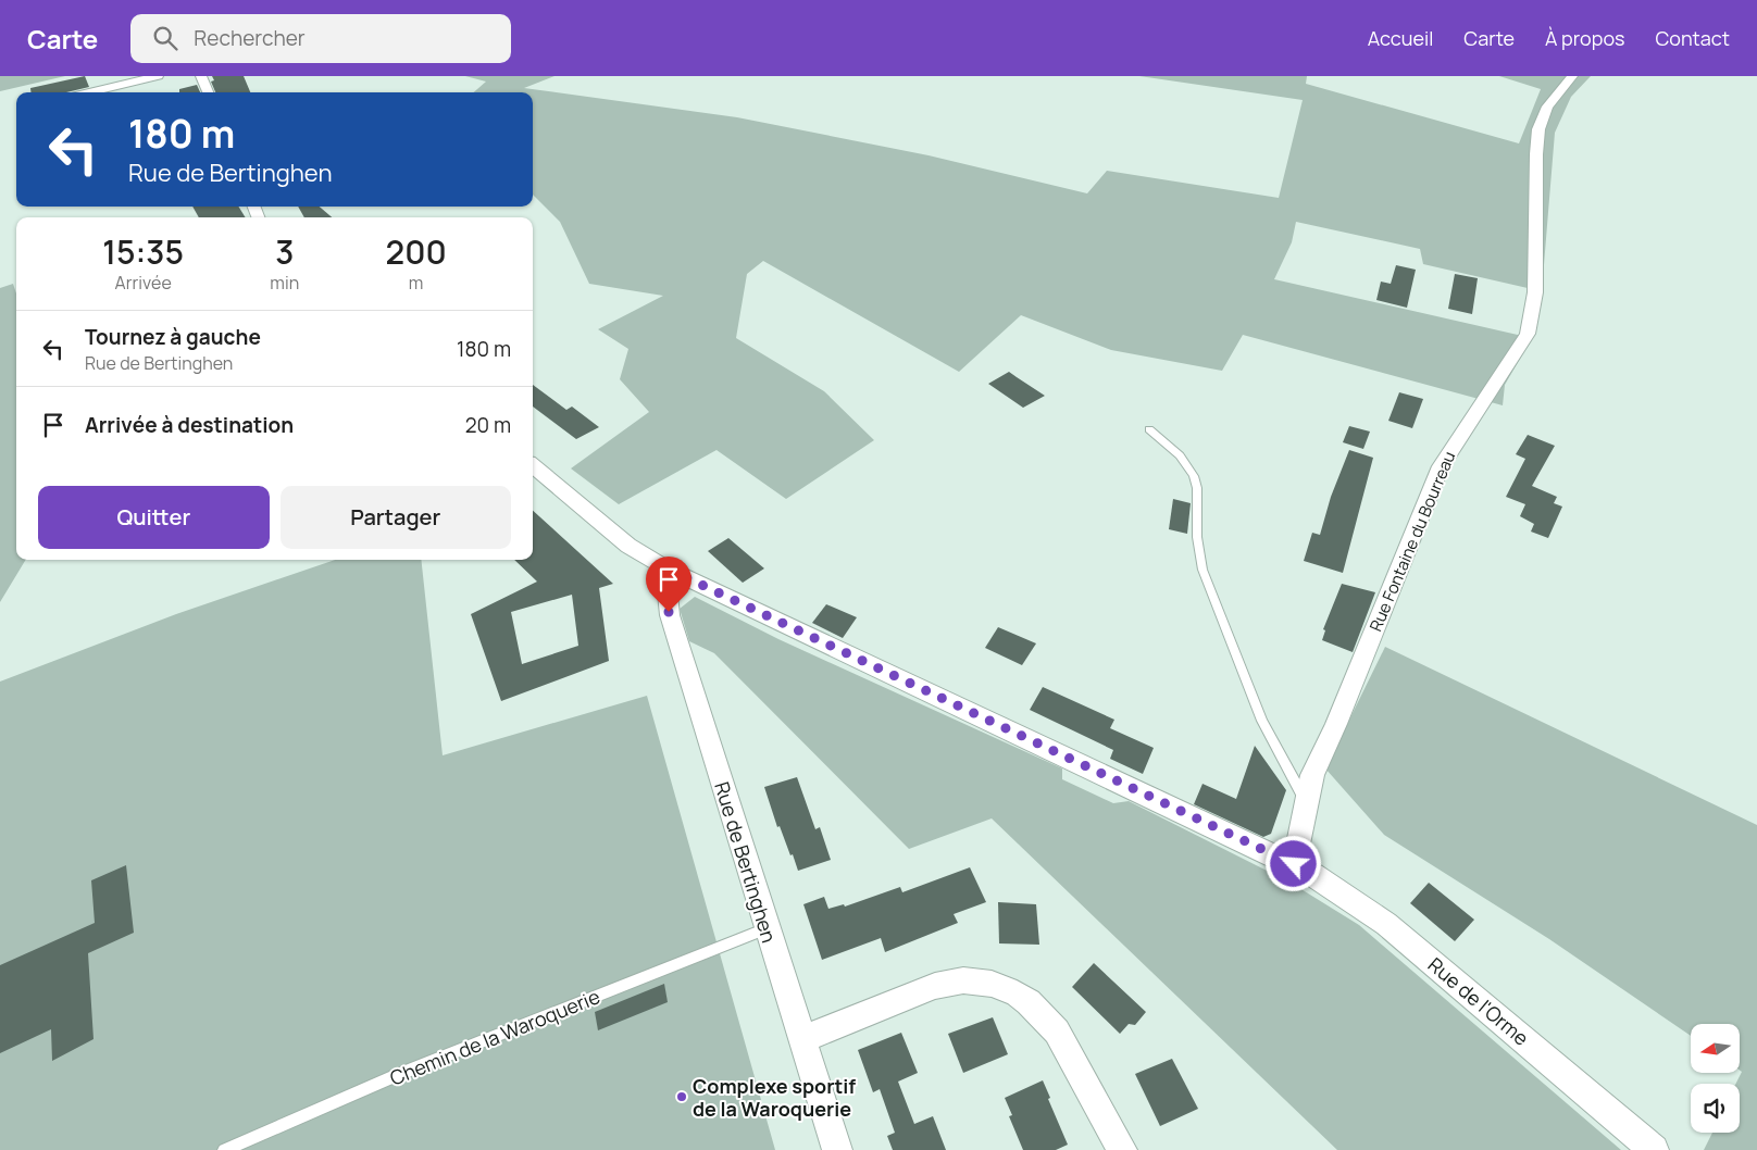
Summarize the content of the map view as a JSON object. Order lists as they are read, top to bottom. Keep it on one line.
{"streets":{"street":["Rue Fontaine du Bourreau","Rue de Bertinghen","Rue de l'Orme"],"lane":["Chemin de la Waroquerie"]},"crossings":[["Rue Fontaine du Bourreau","Rue de l'Orme"],["Rue de Bertinghen","Chemin de la Waroquerie"]],"places":["Complexe sportif de la Waroquerie"],"north":"left","page":{"header":"Carte","search":"Rechercher","nav":["Accueil","Carte","À propos","Contact"],"turn":["180 m","Rue de Bertinghen"],"eta":["15:35","Arrivée","3","min","200","m"],"list":[{"name":"Tournez à gauche","note":"Rue de Bertinghen","value":"180 m"},{"name":"Arrivée à destination","value":"20 m"}],"buttons":["Quitter","Partager"]}}
